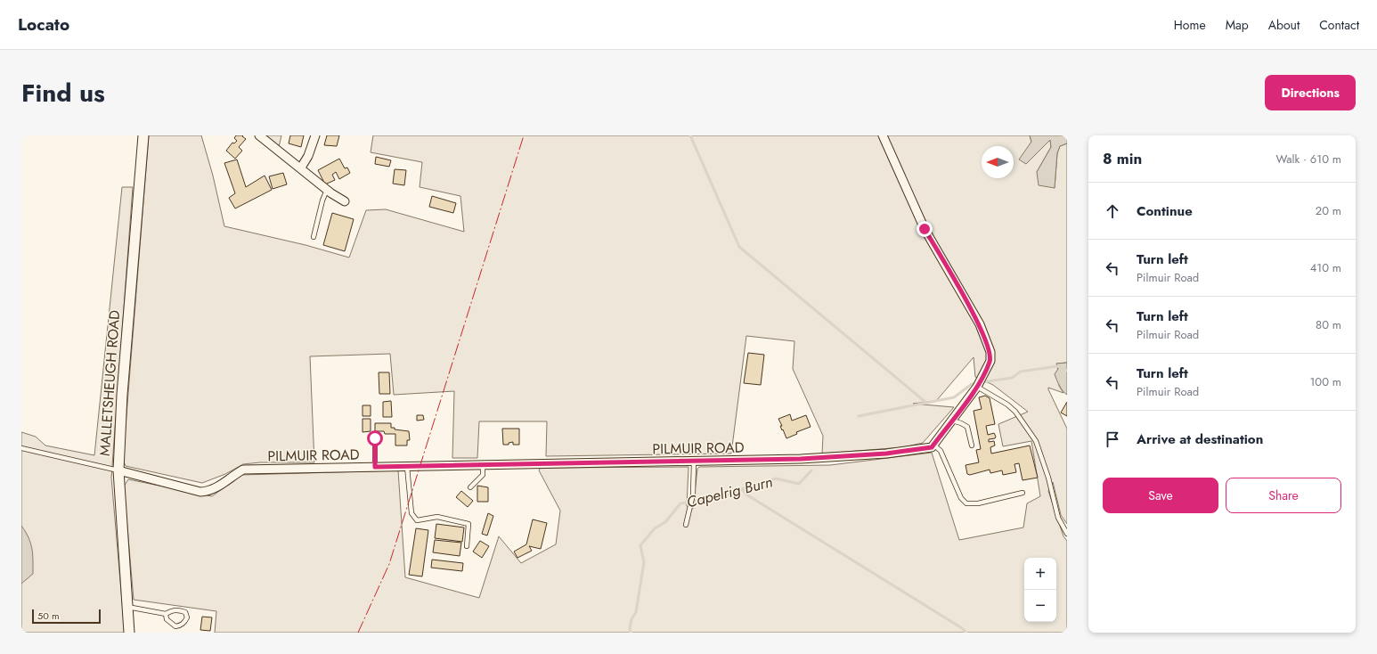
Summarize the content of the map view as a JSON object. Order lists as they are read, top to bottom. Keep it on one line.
{"streets":{"street":["MALLETSHEUGH ROAD","PILMUIR ROAD"]},"crossings":[["MALLETSHEUGH ROAD","PILMUIR ROAD"]],"water":["Capelrig Burn"],"scale_bar":"50 m","north":"left","page":{"header":"Locato","nav":["Home","Map","About","Contact"],"title":"Find us","buttons":["Directions",["Save","Share"]],"heading":["8 min","Walk · 610 m"],"list":[["Continue","20 m"],["Turn left","Pilmuir Road","410 m"],["Turn left","Pilmuir Road","80 m"],["Turn left","Pilmuir Road","100 m"],"Arrive at destination"],"map_buttons":["+","−"],"scale":"50 m"}}
